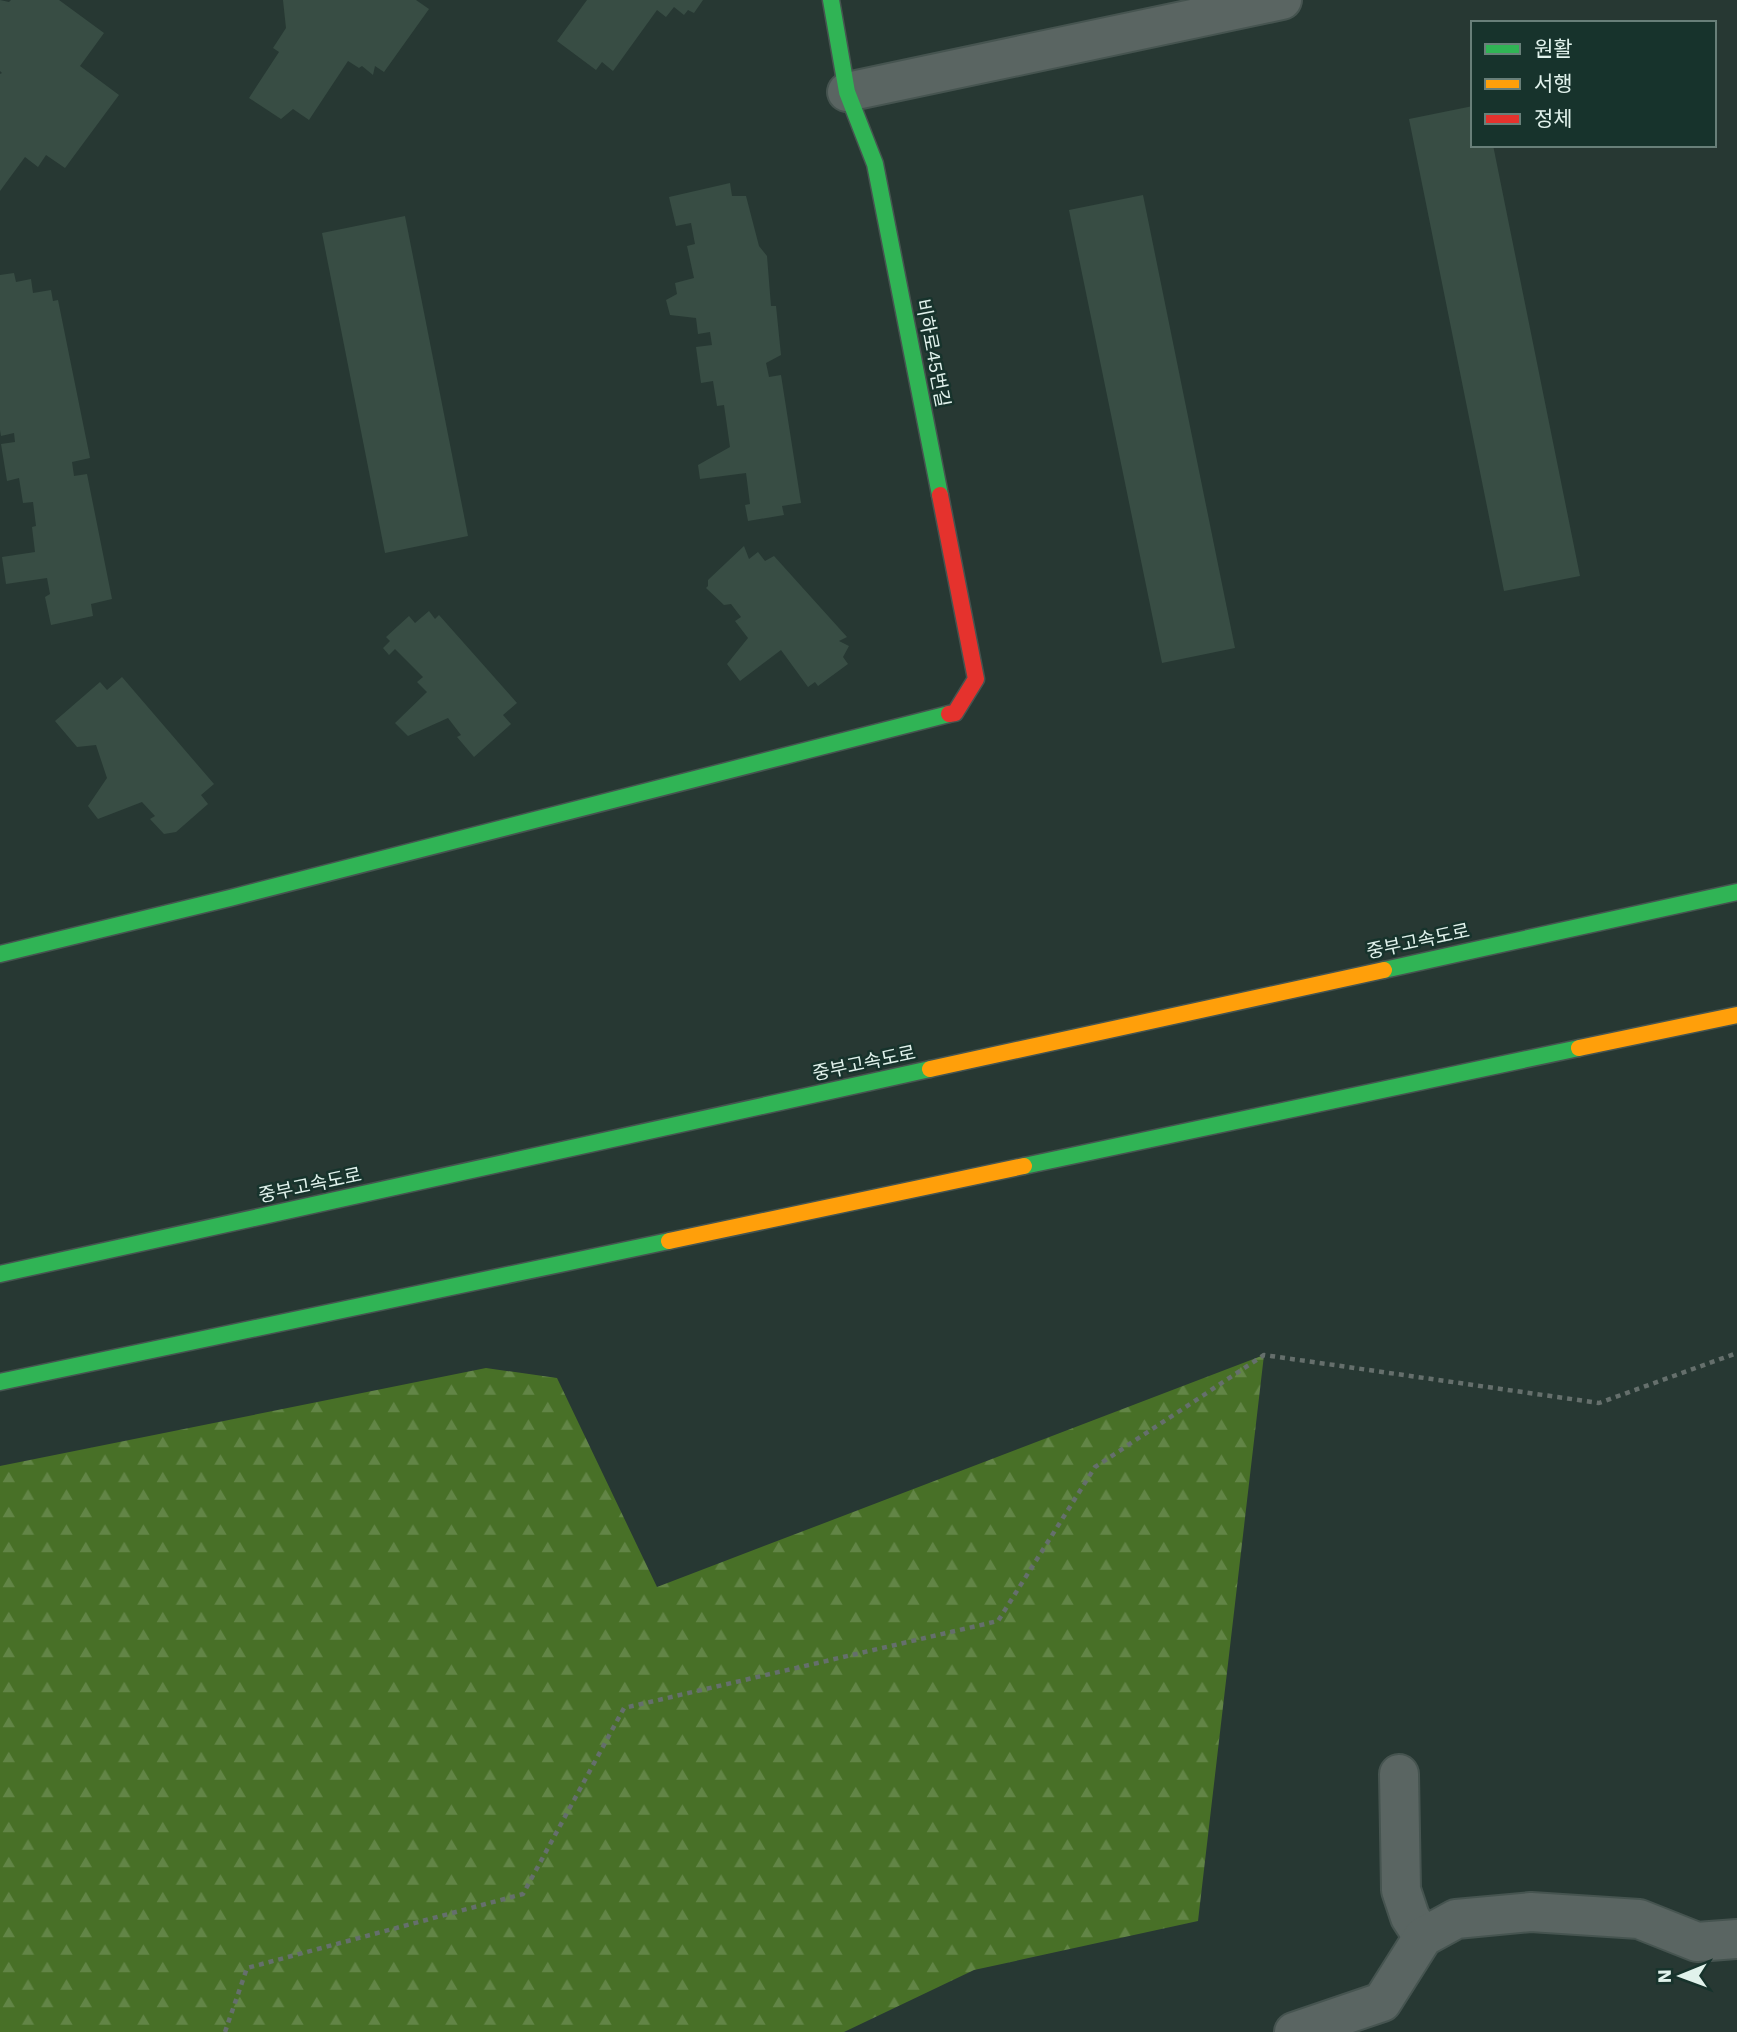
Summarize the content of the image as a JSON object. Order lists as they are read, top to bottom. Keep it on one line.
{"streets":{"main road":["비하로45번길","중부고속도로"]},"legend":["원활","서행","정체"],"north":"left"}
